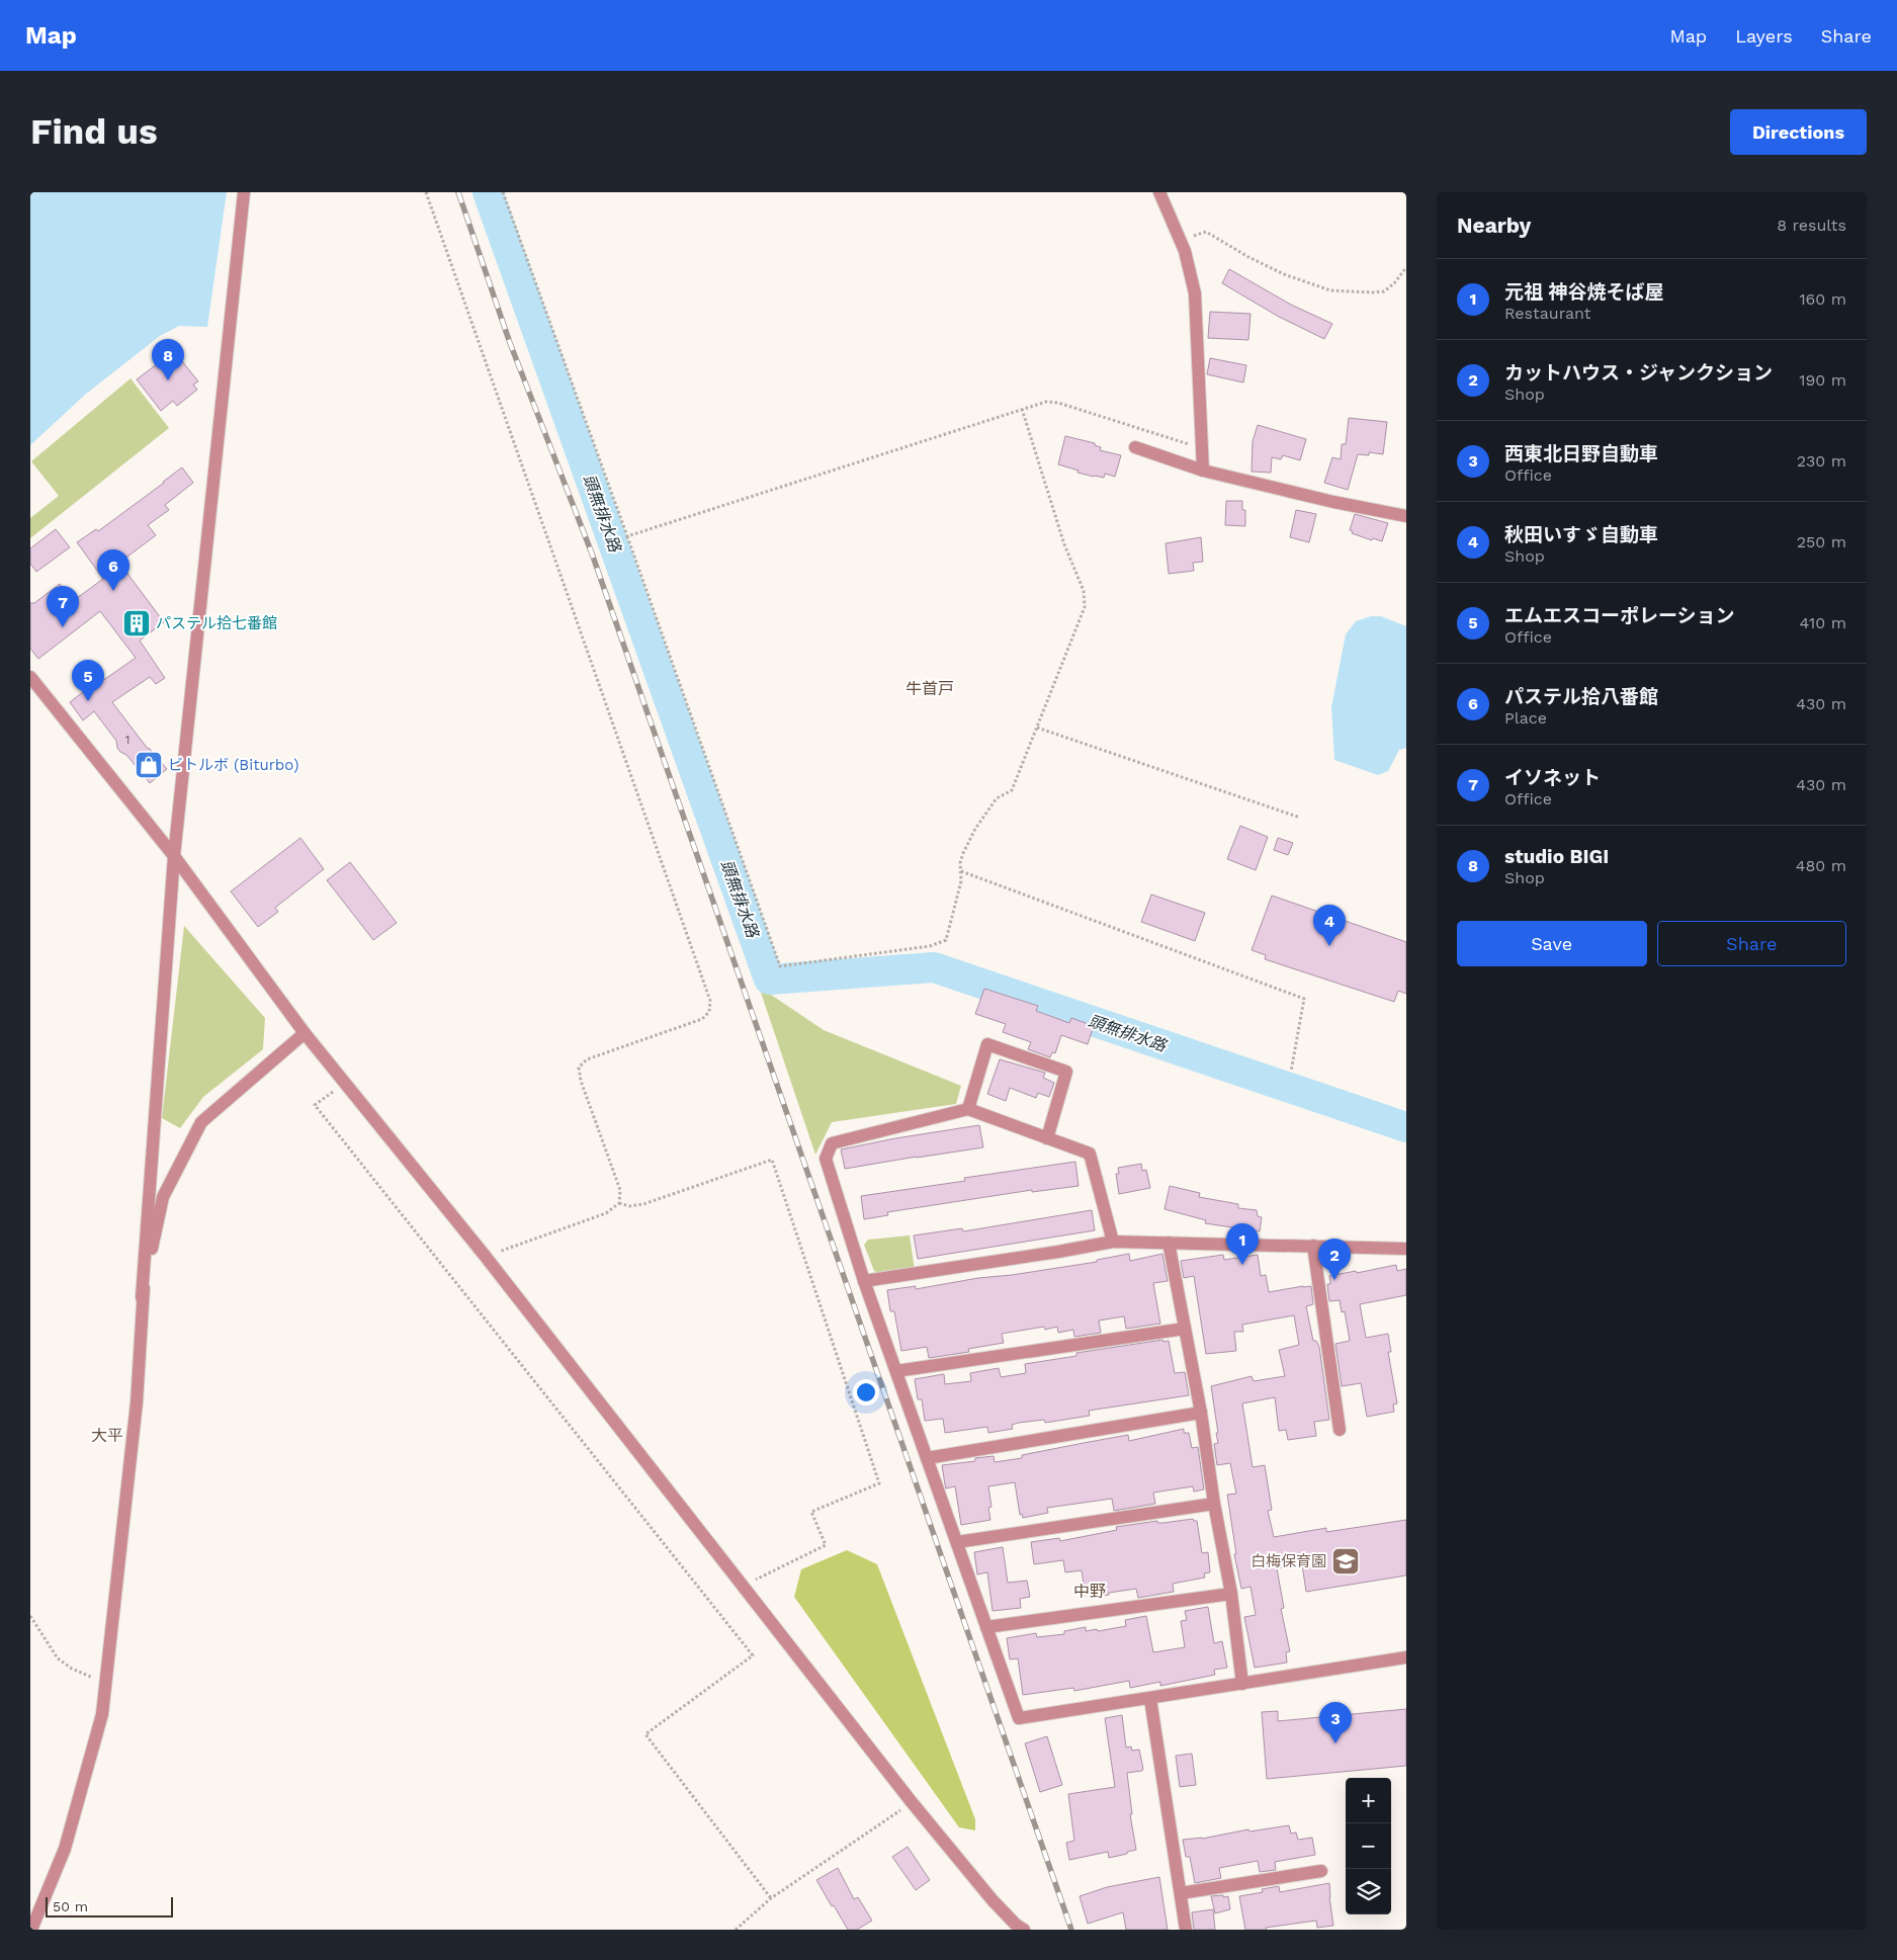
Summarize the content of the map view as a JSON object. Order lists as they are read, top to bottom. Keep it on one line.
{"districts":["牛首戸","大平","中野"],"water":["頭無排水路"],"places":{"building":["パステル拾七番館"],"shop":["ビトルボ (Biturbo)"],"school or university":["白梅保育園"]},"house_numbers":["1"],"scale_bar":"50 m","page":{"header":"Map","nav":["Map","Layers","Share"],"buttons":["Directions",["Save","Share"]],"title":"Find us","heading":["Nearby","8 results"],"list":[{"mark":"1","name":"元祖 神谷焼そば屋","note":"Restaurant","value":"160 m"},{"mark":"2","name":"カットハウス・ジャンクション","note":"Shop","value":"190 m"},{"mark":"3","name":"西東北日野自動車","note":"Office","value":"230 m"},{"mark":"4","name":"秋田いすゞ自動車","note":"Shop","value":"250 m"},{"mark":"5","name":"エムエスコーポレーション","note":"Office","value":"410 m"},{"mark":"6","name":"パステル拾八番館","note":"Place","value":"430 m"},{"mark":"7","name":"イソネット","note":"Office","value":"430 m"},{"mark":"8","name":"studio BIGI","note":"Shop","value":"480 m"}],"pins":["8","6","7","5","4","1","2","3"],"map_buttons":["+","−"],"scale":"50 m"}}
